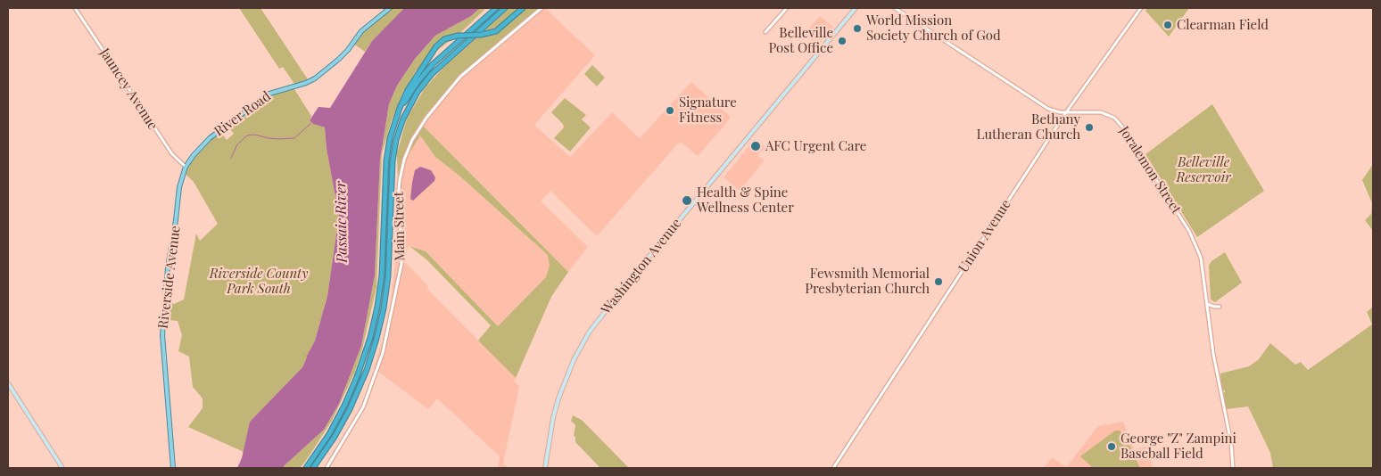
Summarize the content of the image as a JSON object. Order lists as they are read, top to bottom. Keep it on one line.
{"streets":{"main road":["River Road","Washington Avenue","Riverside Avenue"],"street":["Jauncey Avenue","Joralemon Street","Main Street","Union Avenue"]},"crossings":[["Jauncey Avenue","River Road"],["Jauncey Avenue","Riverside Avenue"],["River Road","Riverside Avenue"],["Joralemon Street","Union Avenue"]],"water":["Passaic River"],"parks":["Belleville Reservoir","Riverside County Park South"],"places":["Clearman Field","World Mission Society Church of God","Belleville Post Office","Signature Fitness","Bethany Lutheran Church","AFC Urgent Care","Health & Spine Wellness Center","Fewsmith Memorial Presbyterian Church","George \"Z\" Zampini Baseball Field"]}
